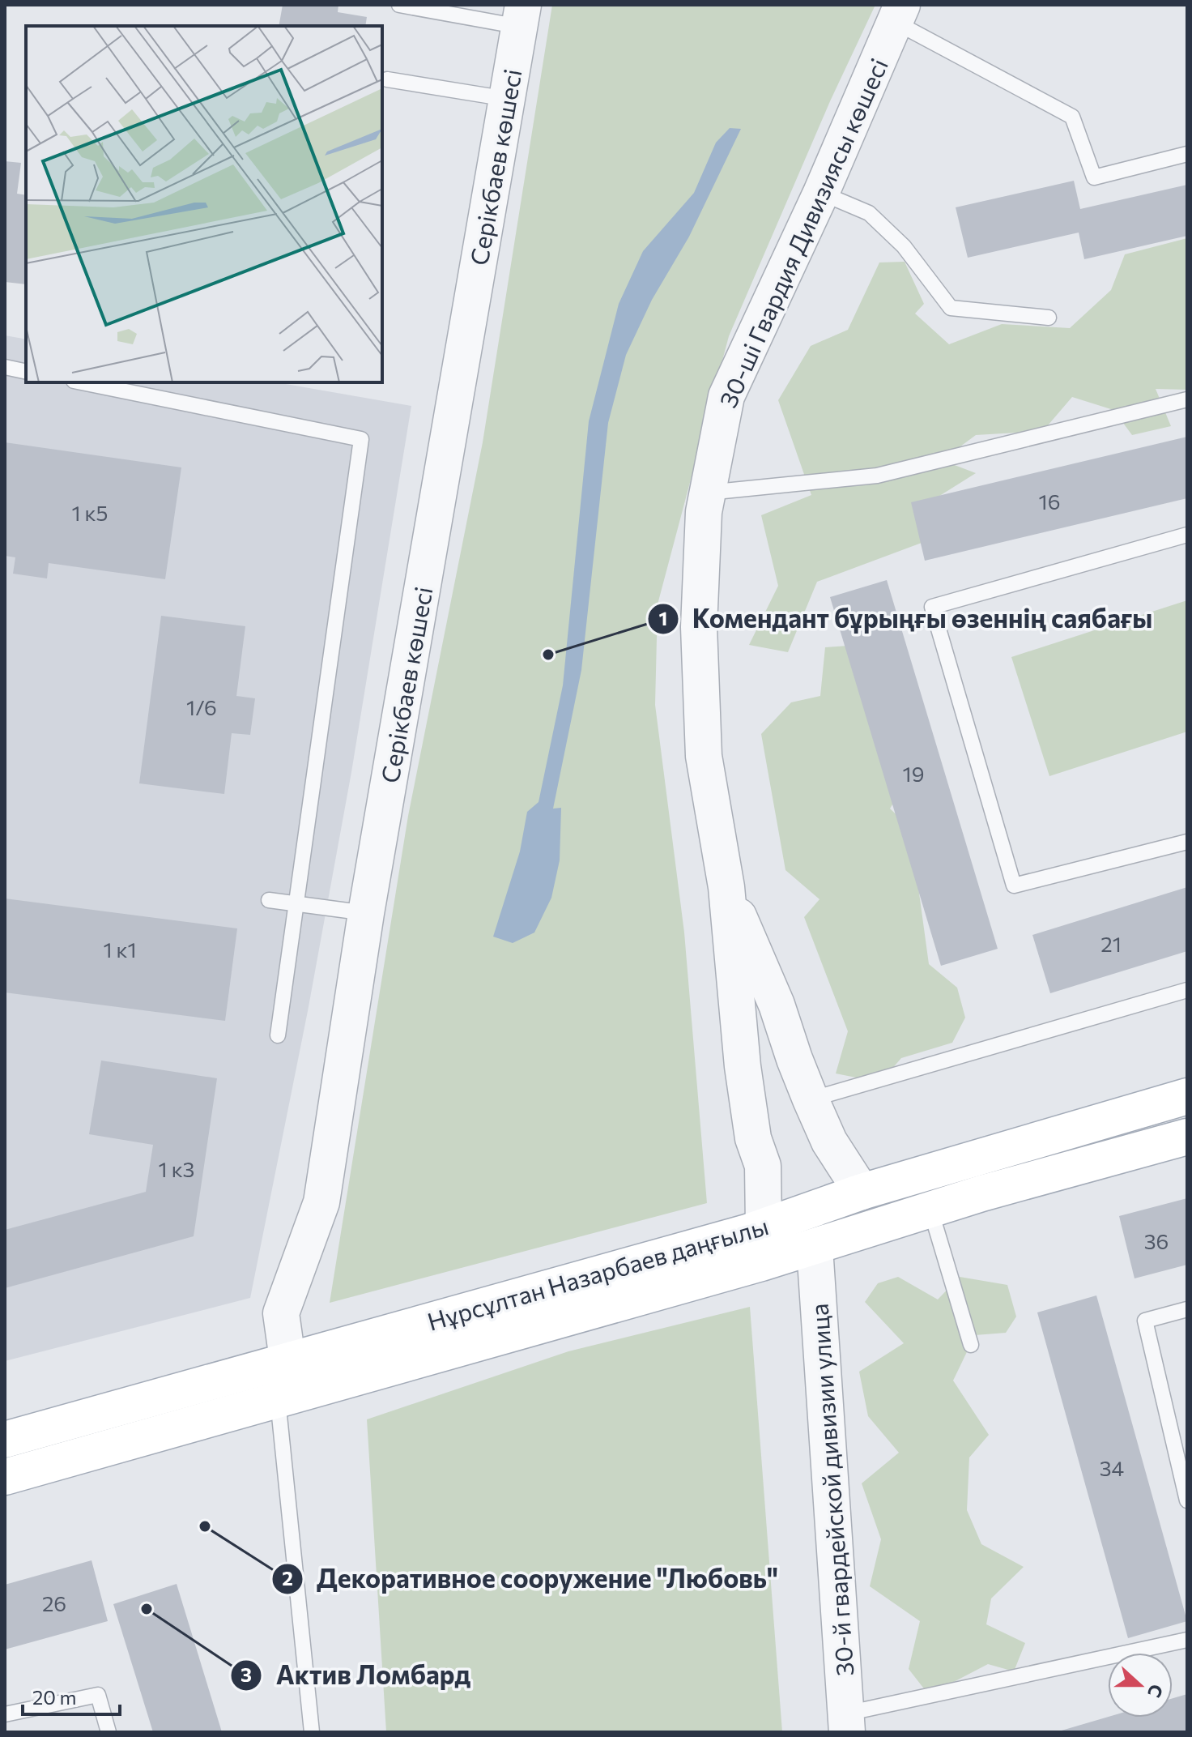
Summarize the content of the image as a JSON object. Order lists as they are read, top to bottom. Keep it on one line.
{"streets":{"main road":["Нұрсұлтан Назарбаев даңғылы"],"street":["Серікбаев көшесі","30-ші Гвардия Дивизиясы көшесі","30-й гвардейской дивизии улица"]},"crossings":[["Серікбаев көшесі","Нұрсұлтан Назарбаев даңғылы"],["Нұрсұлтан Назарбаев даңғылы","30-й гвардейской дивизии улица"]],"places":["Комендант бұрыңғы өзеннің саябағы","Декоративное сооружение \"Любовь\"","Актив Ломбард"],"house_numbers":["16","1 к5","1/6","19","21","1 к1","1 к3","36","34","26"],"scale_bar":"20 m","north":"right"}
